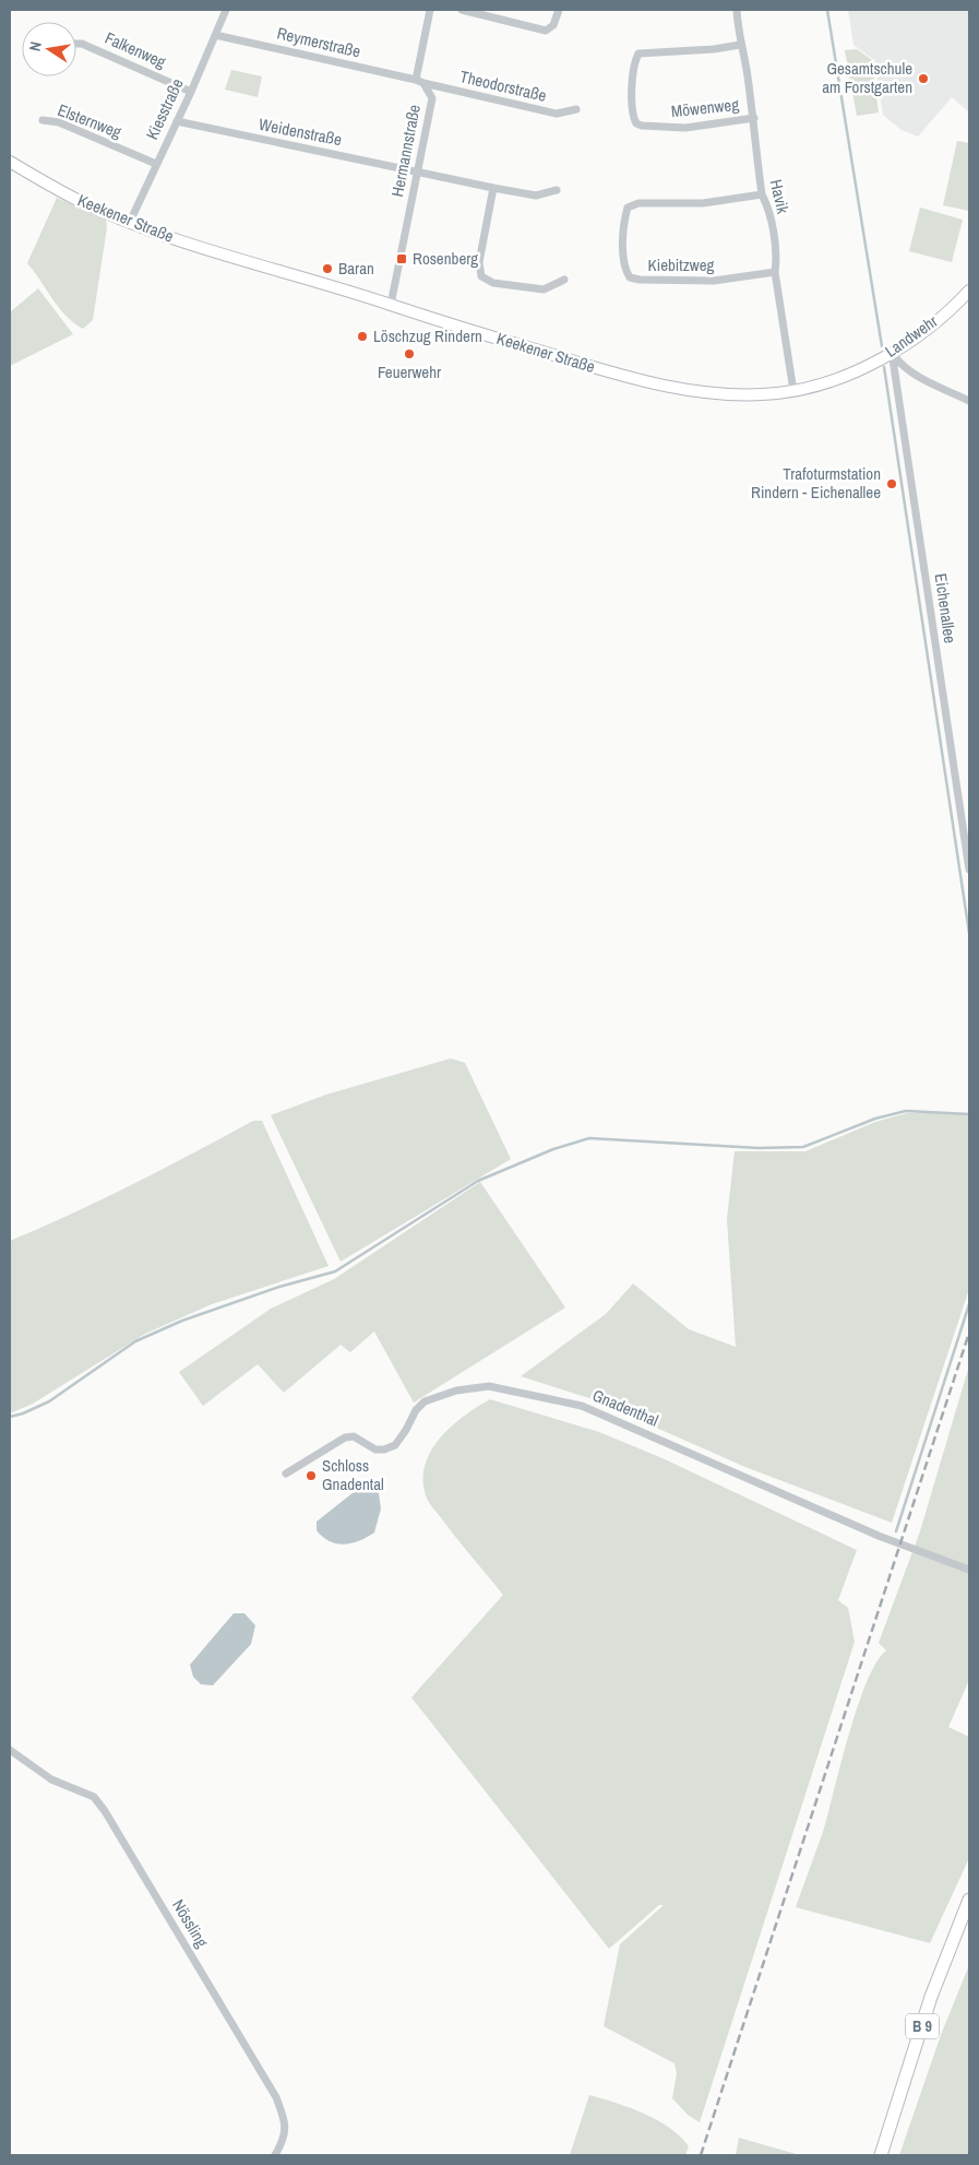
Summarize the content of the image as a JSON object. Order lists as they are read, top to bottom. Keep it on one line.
{"streets":{"main road":["Keekener Straße","Landwehr","B 9"],"street":["Reymerstraße","Falkenweg","Theodorstraße","Möwenweg","Kiesstraße","Elsternweg","Weidenstraße","Hermannstraße","Havik","Kiebitzweg","Eichenallee","Gnadenthal","Nössling"]},"crossings":[["Reymerstraße","Kiesstraße"],["Reymerstraße","Hermannstraße"],["Falkenweg","Kiesstraße"],["Theodorstraße","Hermannstraße"],["Möwenweg","Havik"],["Kiesstraße","Elsternweg"],["Kiesstraße","Weidenstraße"],["Kiesstraße","Keekener Straße"],["Weidenstraße","Hermannstraße"],["Hermannstraße","Keekener Straße"],["Havik","Keekener Straße"],["Havik","Kiebitzweg"],["Keekener Straße","Landwehr"],["Landwehr","Eichenallee"]],"places":{"other":["Gesamtschule am Forstgarten","Baran","Löschzug Rindern","Feuerwehr","Trafoturmstation Rindern - Eichenallee","Schloss Gnadental"],"transit":["Rosenberg"]},"north":"left"}
